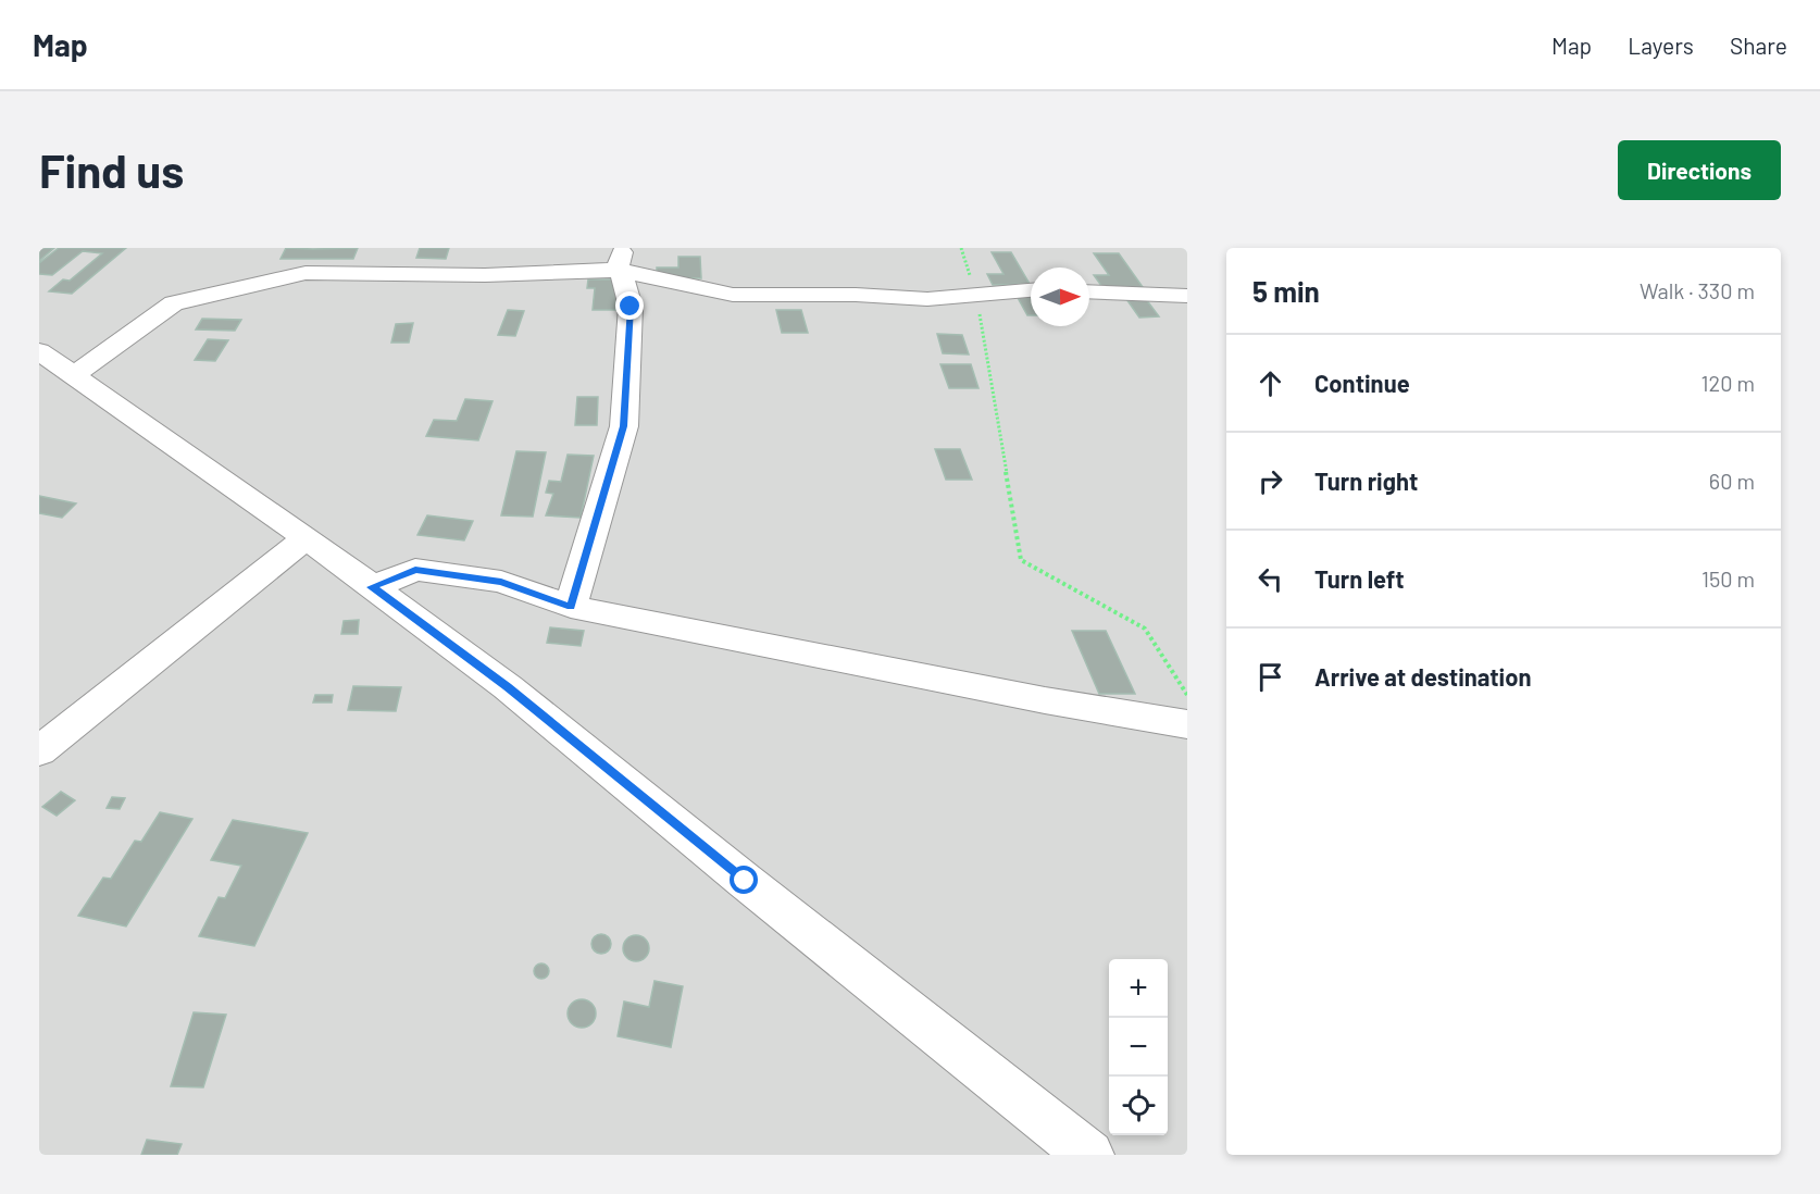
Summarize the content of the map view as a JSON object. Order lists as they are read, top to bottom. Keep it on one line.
{"north":"right","page":{"header":"Map","nav":["Map","Layers","Share"],"buttons":"Directions","title":"Find us","heading":["5 min","Walk · 330 m"],"list":[["Continue","120 m"],["Turn right","60 m"],["Turn left","150 m"],"Arrive at destination"],"map_buttons":["+","−"]}}
